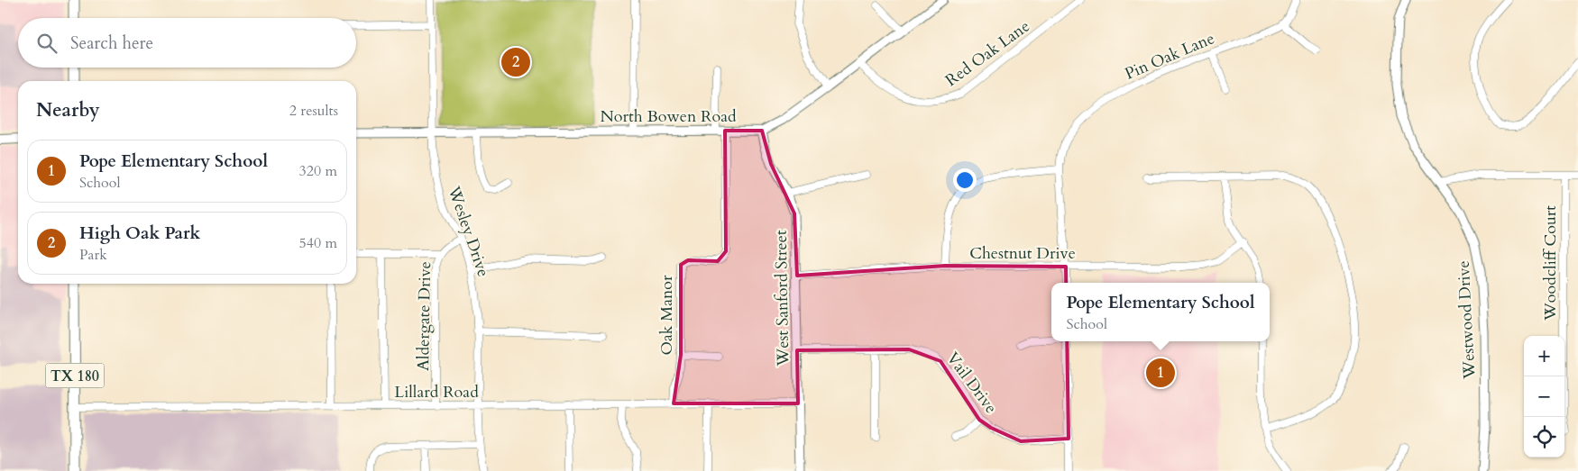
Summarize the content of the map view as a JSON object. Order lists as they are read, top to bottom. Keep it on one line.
{"streets":{"main road":["TX 180"],"street":["Red Oak Lane","Pin Oak Lane","North Bowen Road","Wesley Drive","Chestnut Drive","Woodcliff Court","West Sanford Street","Oak Manor","Aldergate Drive","Westwood Drive","Vail Drive","Lillard Road"]},"crossings":[["Red Oak Lane","North Bowen Road"],["Pin Oak Lane","Chestnut Drive"],["North Bowen Road","Wesley Drive"],["North Bowen Road","West Sanford Street"],["North Bowen Road","Oak Manor"],["Wesley Drive","Aldergate Drive"],["Wesley Drive","Lillard Road"],["Chestnut Drive","West Sanford Street"],["West Sanford Street","Vail Drive"],["West Sanford Street","Lillard Road"],["Oak Manor","Lillard Road"],["Aldergate Drive","Lillard Road"],["TX 180","Lillard Road"]],"page":{"search":"Search here","pins":["2","1"],"heading":["Nearby","2 results"],"list":[{"mark":"1","name":"Pope Elementary School","note":"School","value":"320 m"},{"mark":"2","name":"High Oak Park","note":"Park","value":"540 m"}],"popup":["Pope Elementary School","School"],"map_buttons":["+","−"]}}
